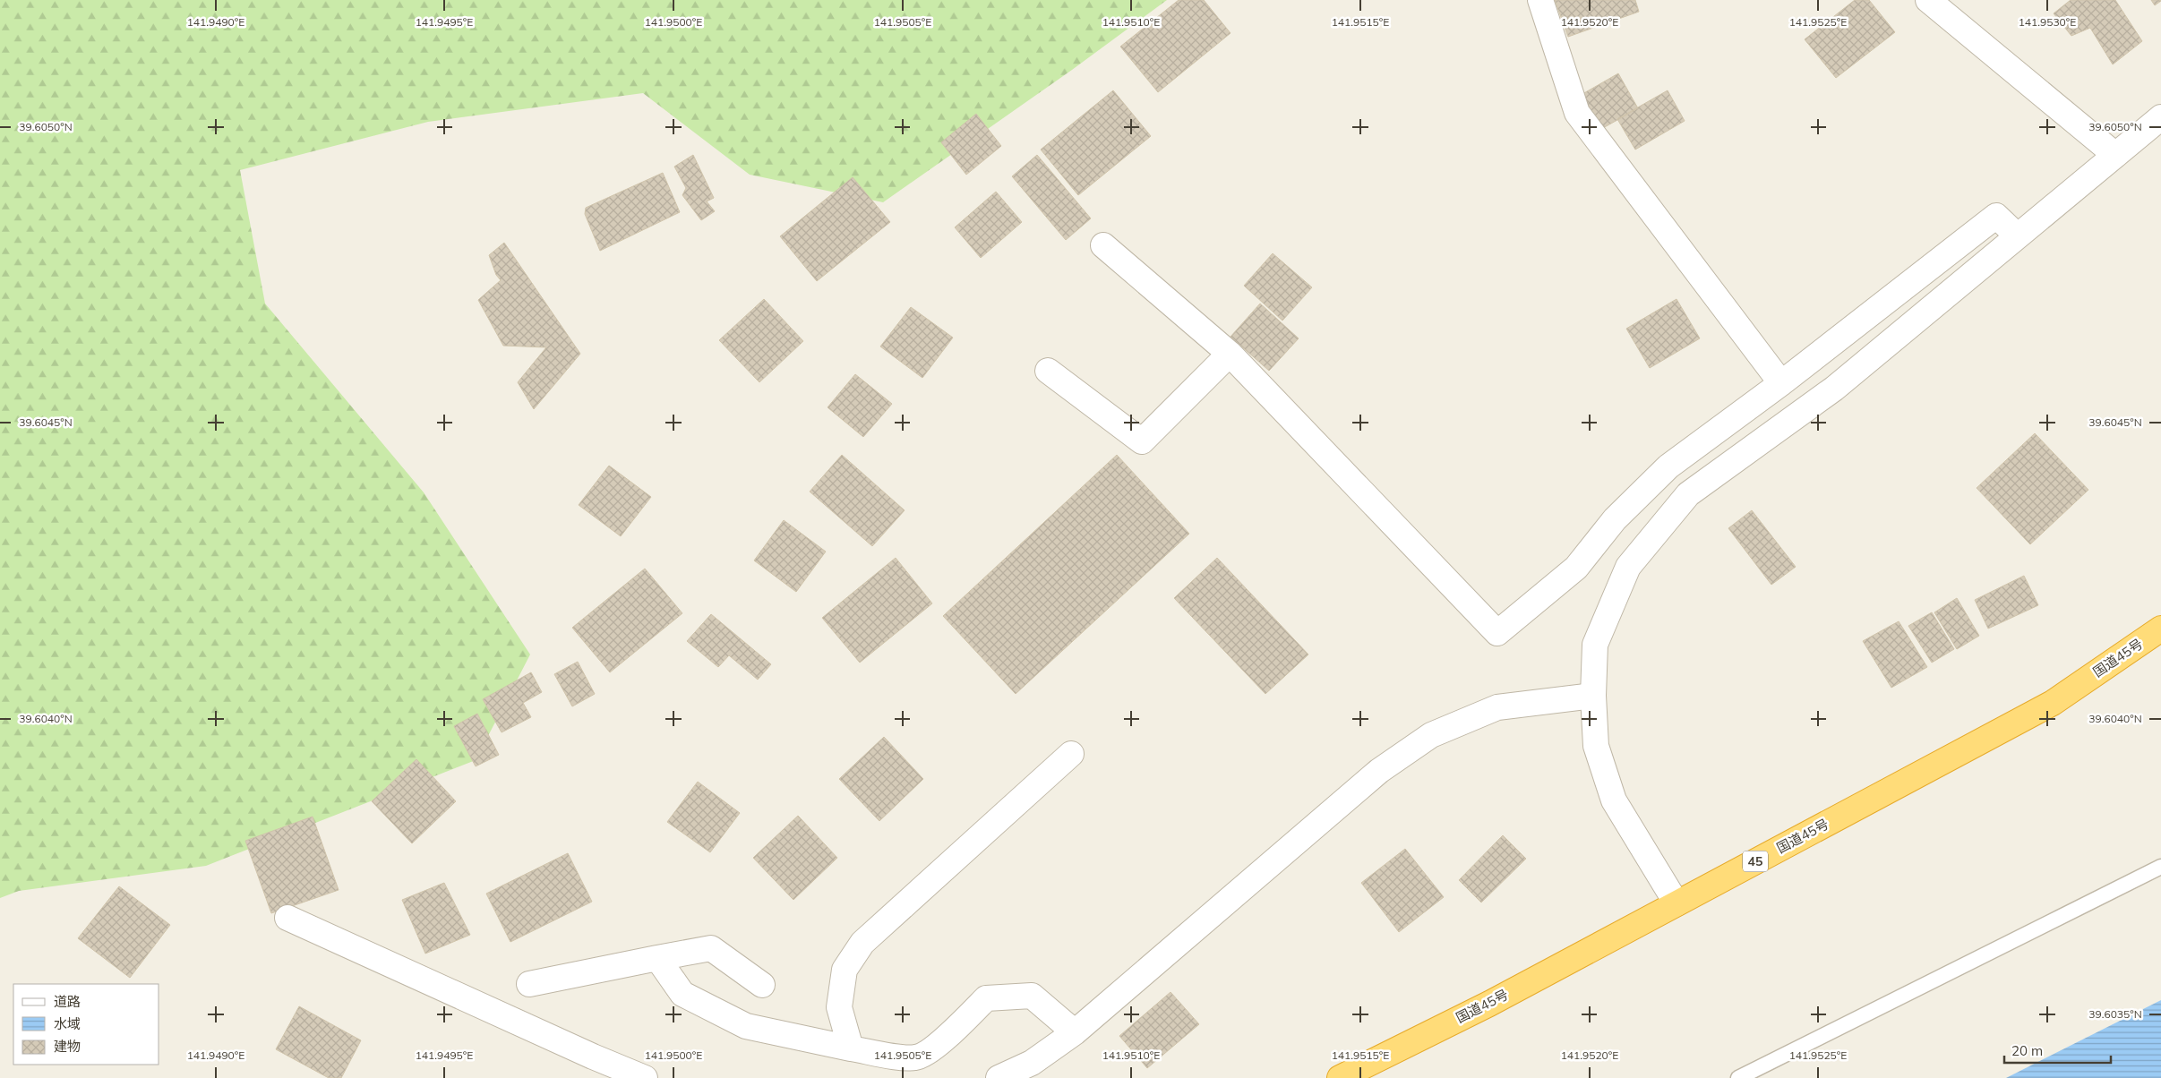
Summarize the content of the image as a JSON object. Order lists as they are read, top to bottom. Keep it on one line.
{"streets":{"highway":["国道45号","45"]},"legend":["道路","水域","建物"],"scale_bar":"20 m","coordinates":["141.9490°E","141.9495°E","141.9500°E","141.9505°E","141.9510°E","141.9515°E","141.9520°E","141.9525°E","141.9530°E","39.6050°N","39.6045°N","39.6040°N","39.6035°N"]}
